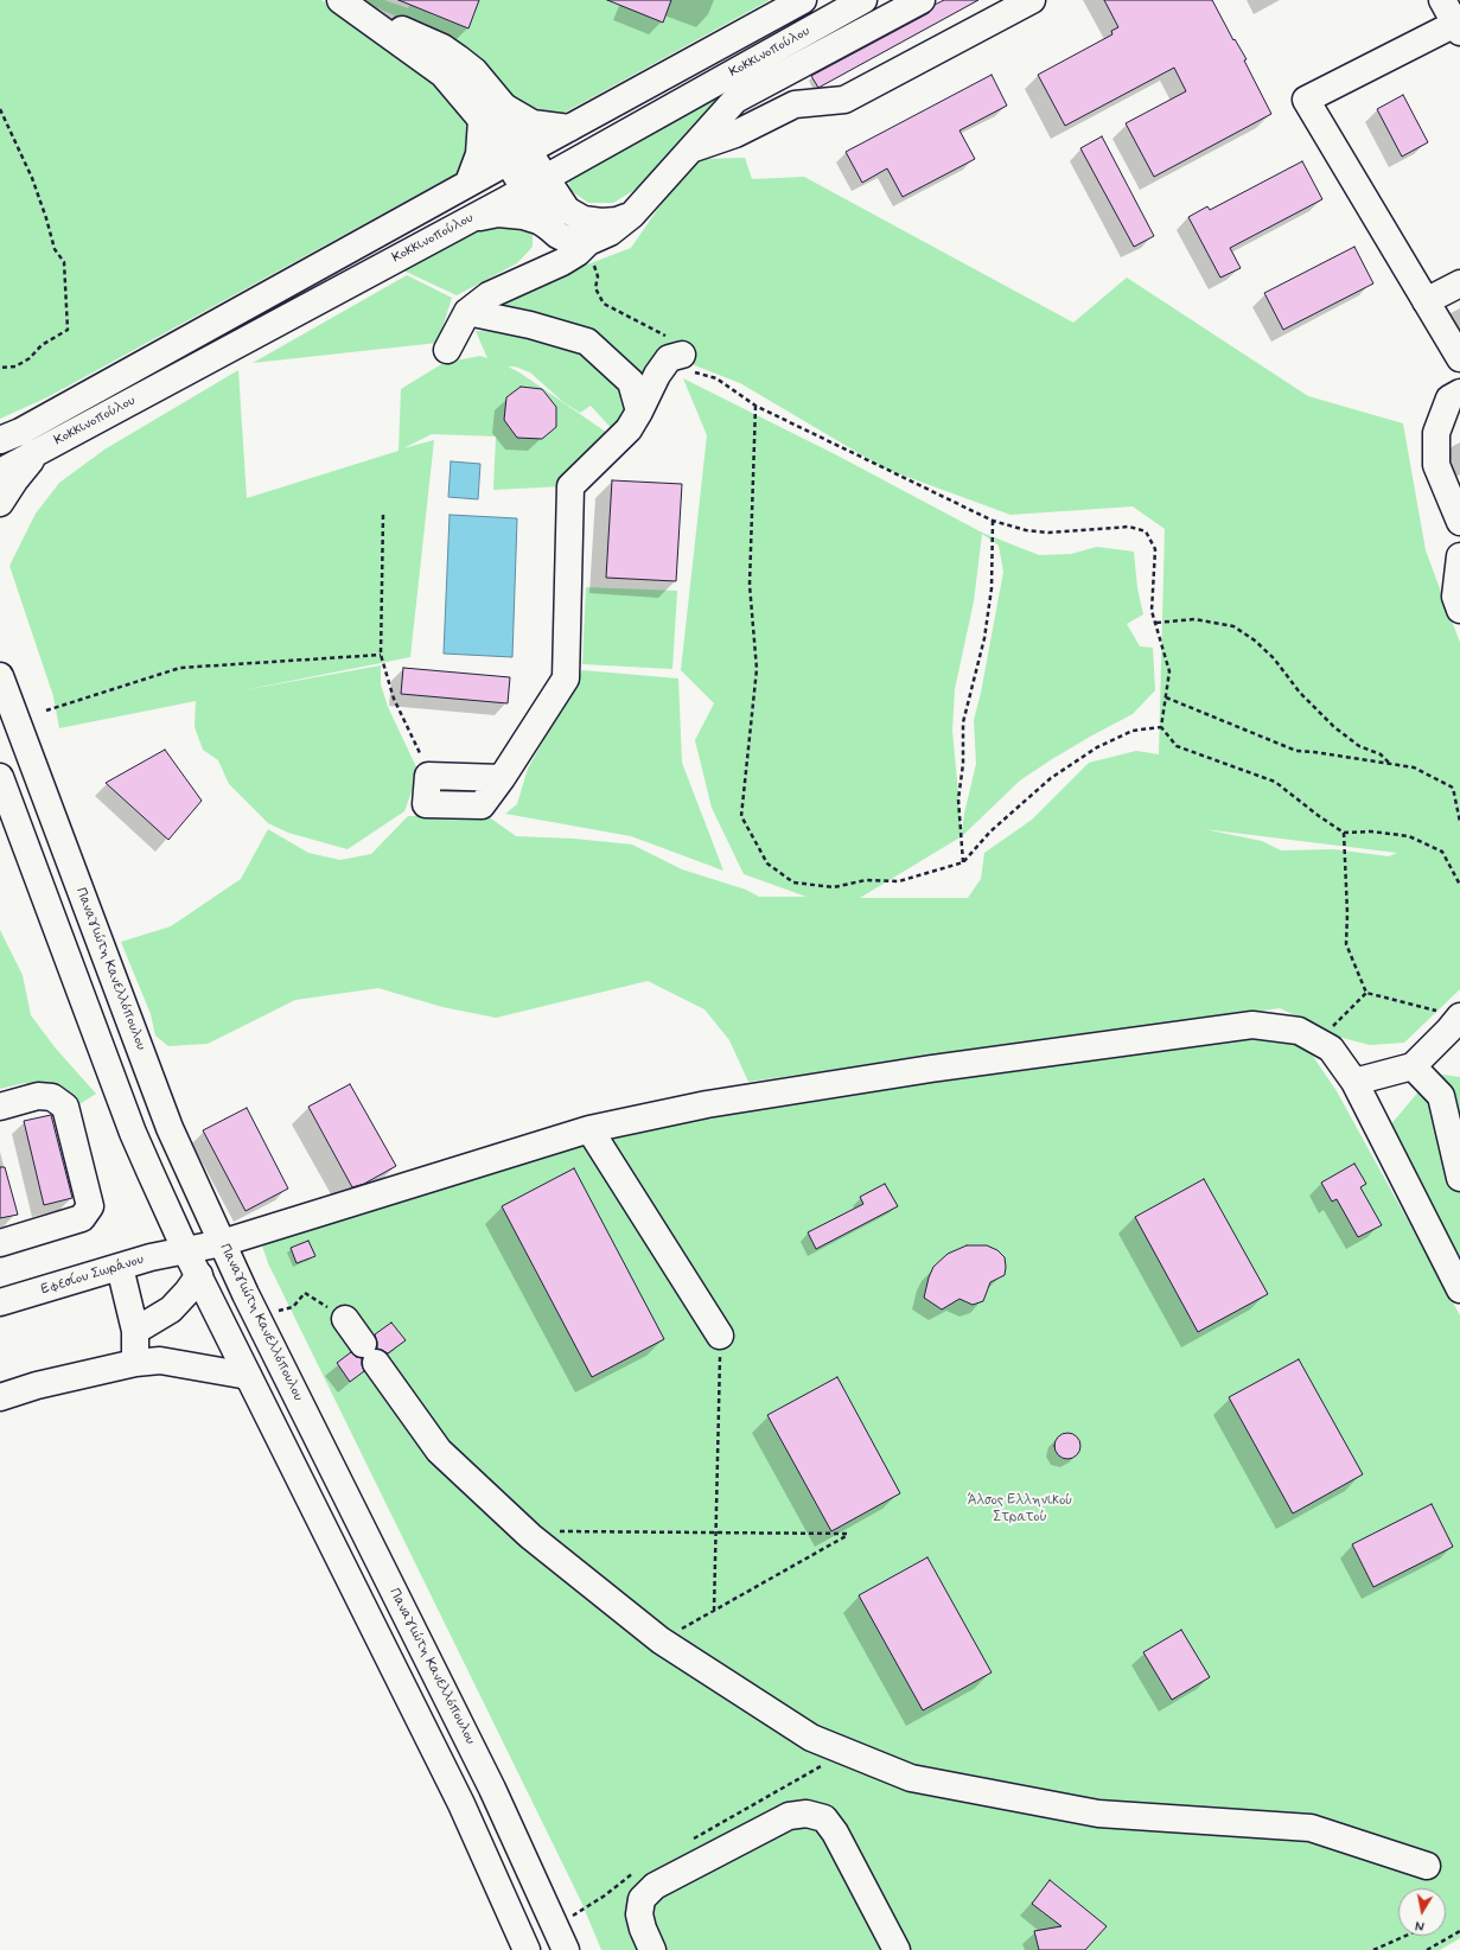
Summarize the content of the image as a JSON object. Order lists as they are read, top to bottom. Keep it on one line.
{"streets":{"main road":["Κοκκινοπούλου","Παναγιώτη Κανελλόπουλου","Εφεσίου Σωράνου"]},"crossings":[["Παναγιώτη Κανελλόπουλου","Εφεσίου Σωράνου"]],"parks":["Άλσος Ελληνικού Στρατού"],"north":"bottom"}
